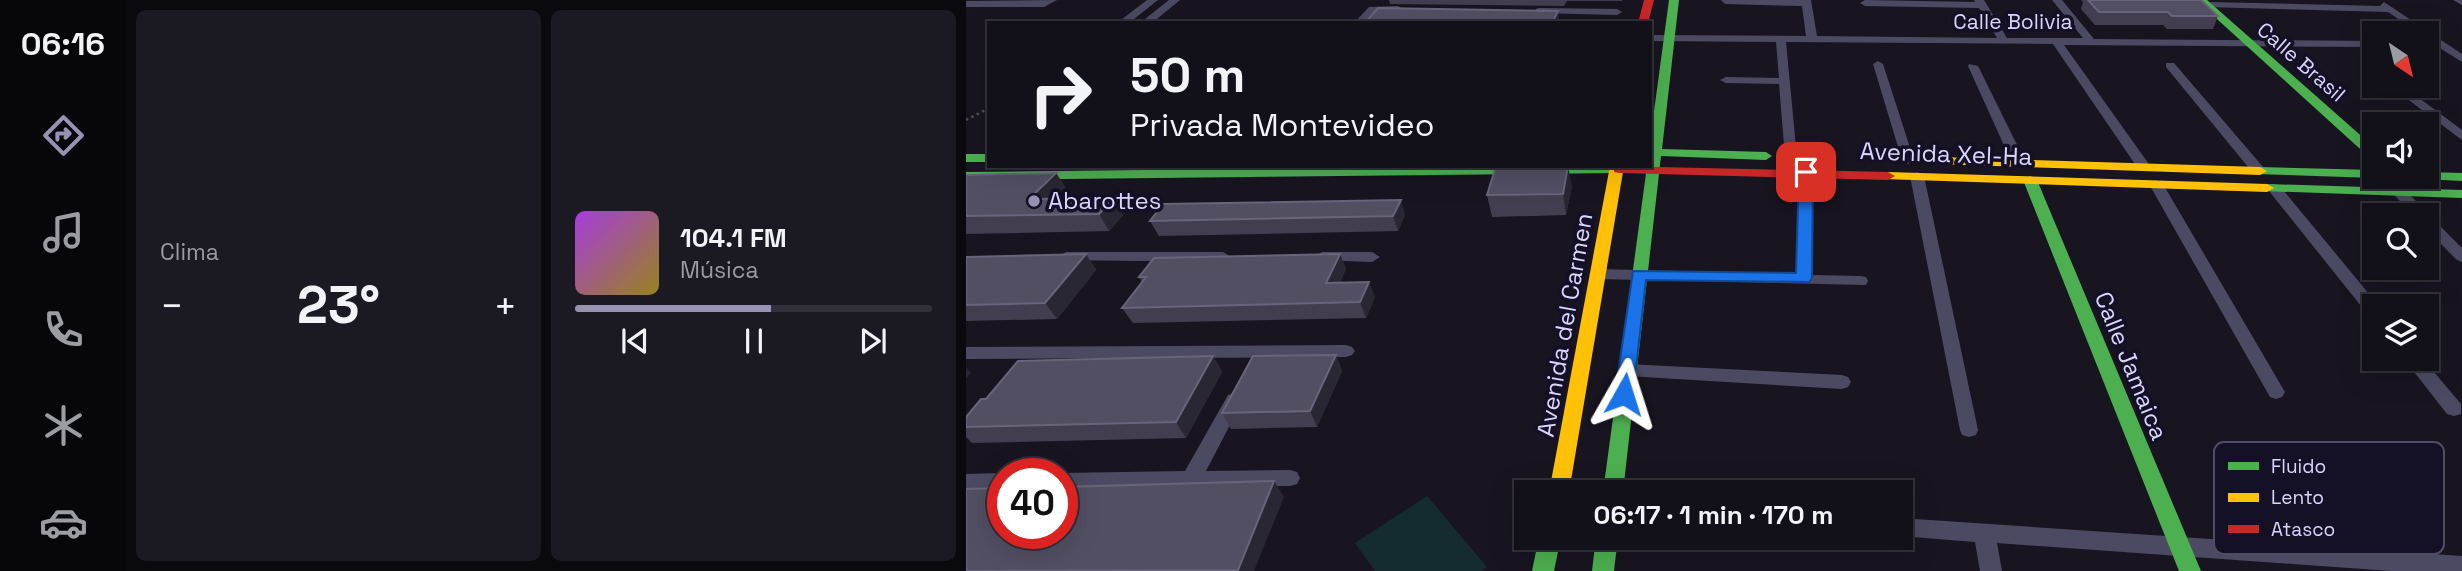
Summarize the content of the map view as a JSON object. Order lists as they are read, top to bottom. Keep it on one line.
{"streets":{"street":["Calle Bolivia","Calle Brasil","Avenida Xel-Ha","Avenida del Carmen","Calle Jamaica"]},"crossings":[["Calle Bolivia","Calle Brasil"],["Avenida Xel-Ha","Avenida del Carmen"],["Avenida Xel-Ha","Calle Jamaica"]],"places":["Abarottes"],"legend":["Fluido","Lento","Atasco"],"north":"bottom right","page":{"tabs":"06:16","tile":"Clima","turn":["50 m","Privada Montevideo"],"song":["104.1 FM","Música"],"heat":["−","23°","+"],"limit":"40","trip":"06:17 · 1 min · 170 m"}}
